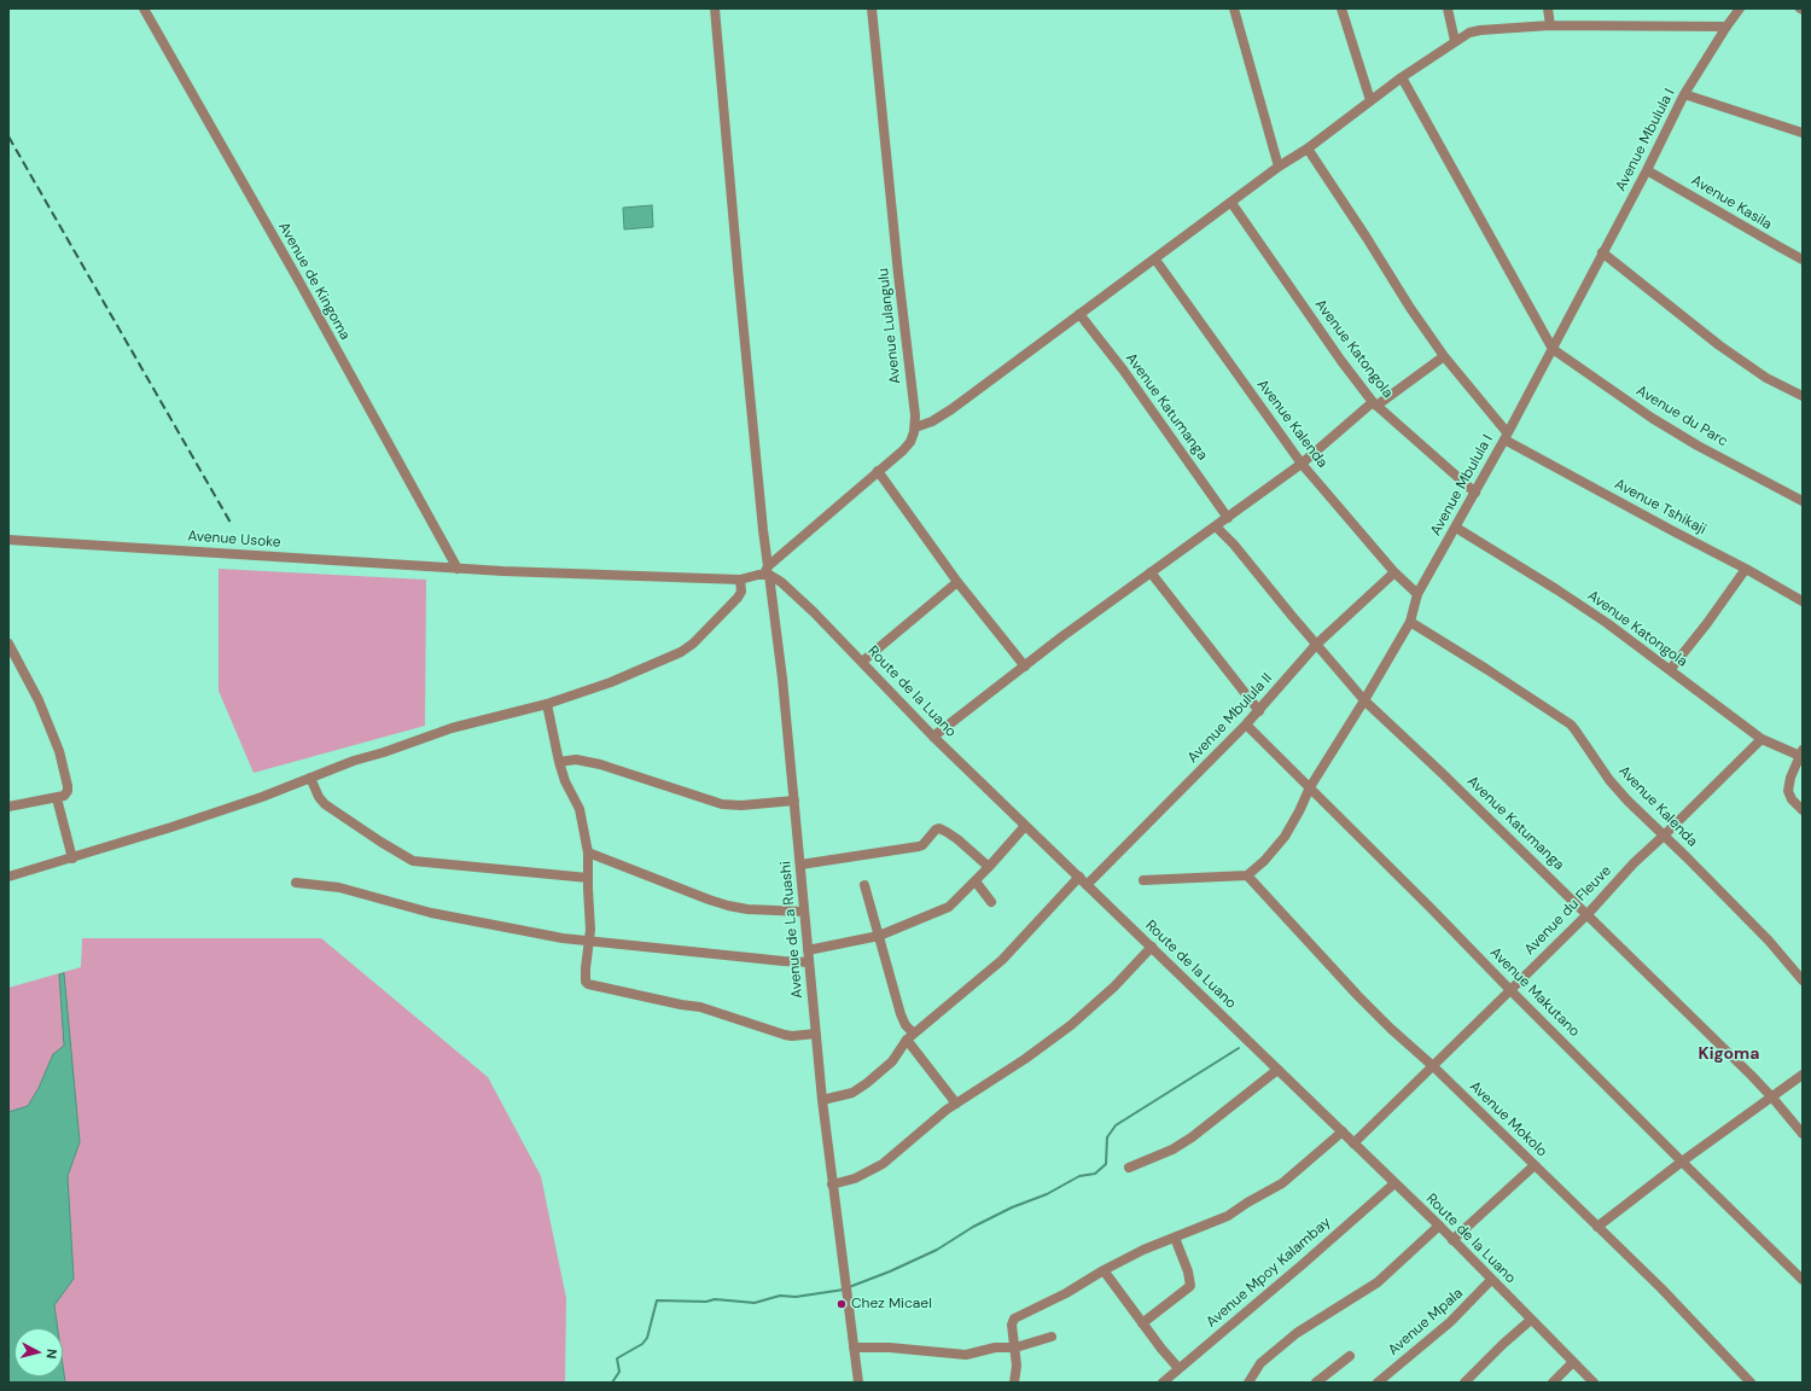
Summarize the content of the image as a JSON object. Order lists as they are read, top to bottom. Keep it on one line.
{"streets":{"street":["Avenue Mbulula I","Avenue Kasila","Avenue de Kingoma","Avenue Lulangulu","Avenue Katongola","Avenue Katumanga","Avenue du Parc","Avenue Kalenda","Avenue Tshikaji","Avenue Usoke","Route de la Luano","Avenue Mbulula II","Avenue du Fleuve","Avenue de La Ruashi","Avenue Makutano","Avenue Mokolo","Avenue Mpoy Kalambay","Avenue Mpala"]},"crossings":[["Avenue Mbulula I","Avenue Kasila"],["Avenue Mbulula I","Avenue Katongola"],["Avenue Mbulula I","Avenue Katumanga"],["Avenue Mbulula I","Avenue du Parc"],["Avenue Mbulula I","Avenue Kalenda"],["Avenue Mbulula I","Avenue Tshikaji"],["Avenue Mbulula I","Avenue Makutano"],["Avenue Mbulula I","Avenue Mokolo"],["Avenue de Kingoma","Avenue Usoke"],["Avenue Katongola","Avenue du Fleuve"],["Avenue Katumanga","Avenue Mbulula II"],["Avenue Katumanga","Avenue du Fleuve"],["Avenue Kalenda","Avenue Mbulula II"],["Avenue Kalenda","Avenue du Fleuve"],["Avenue Usoke","Route de la Luano"],["Avenue Usoke","Avenue de La Ruashi"],["Route de la Luano","Avenue Mbulula II"],["Route de la Luano","Avenue du Fleuve"],["Route de la Luano","Avenue de La Ruashi"],["Route de la Luano","Avenue Mpoy Kalambay"],["Route de la Luano","Avenue Mpala"],["Avenue Mbulula II","Avenue Makutano"],["Avenue du Fleuve","Avenue Makutano"],["Avenue du Fleuve","Avenue Mokolo"]],"districts":["Kigoma"],"places":["Chez Micael"],"north":"right"}
